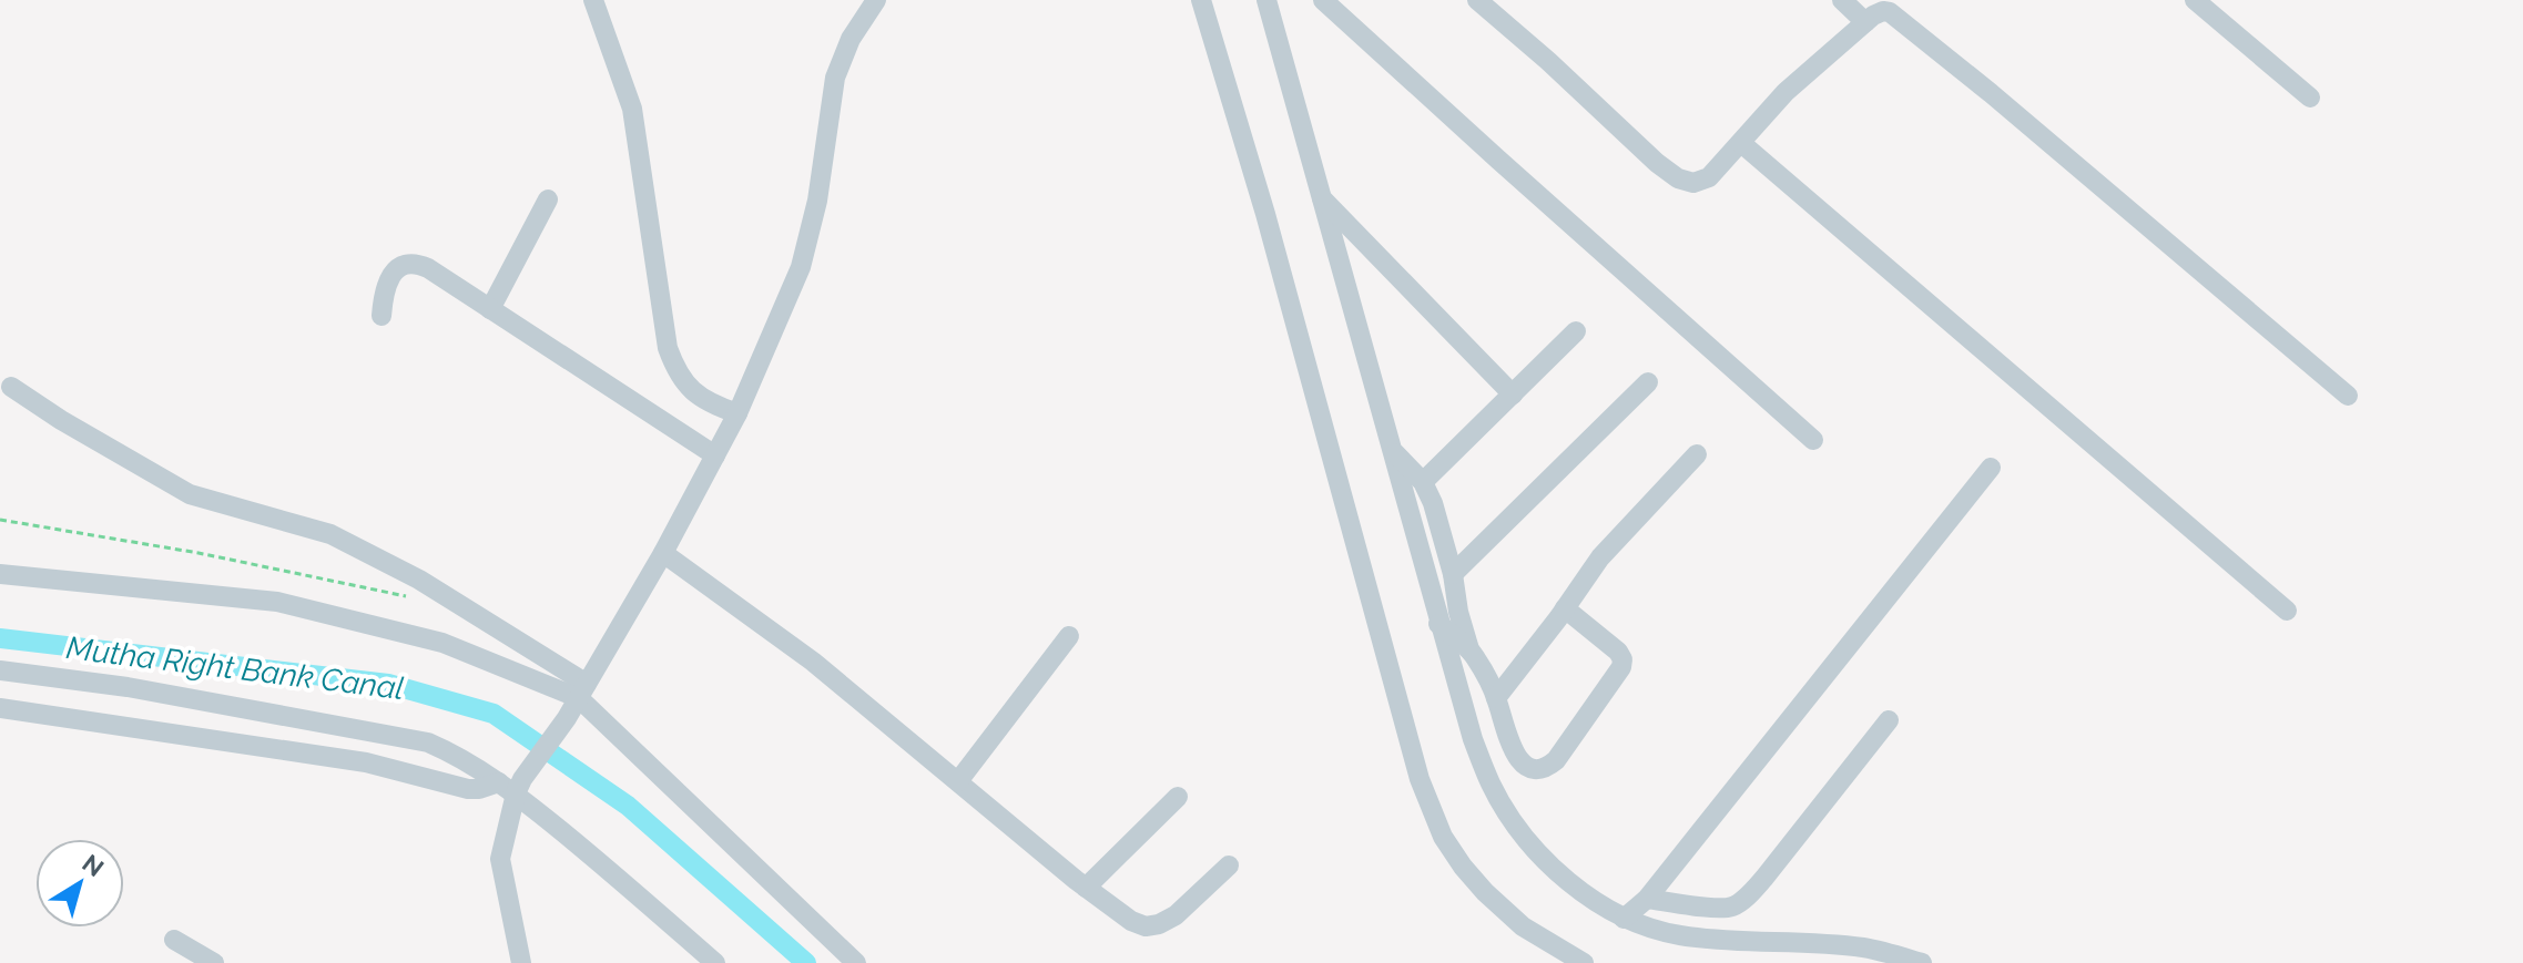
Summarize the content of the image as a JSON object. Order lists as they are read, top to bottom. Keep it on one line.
{"water":["Mutha Right Bank Canal"],"north":"top right"}
